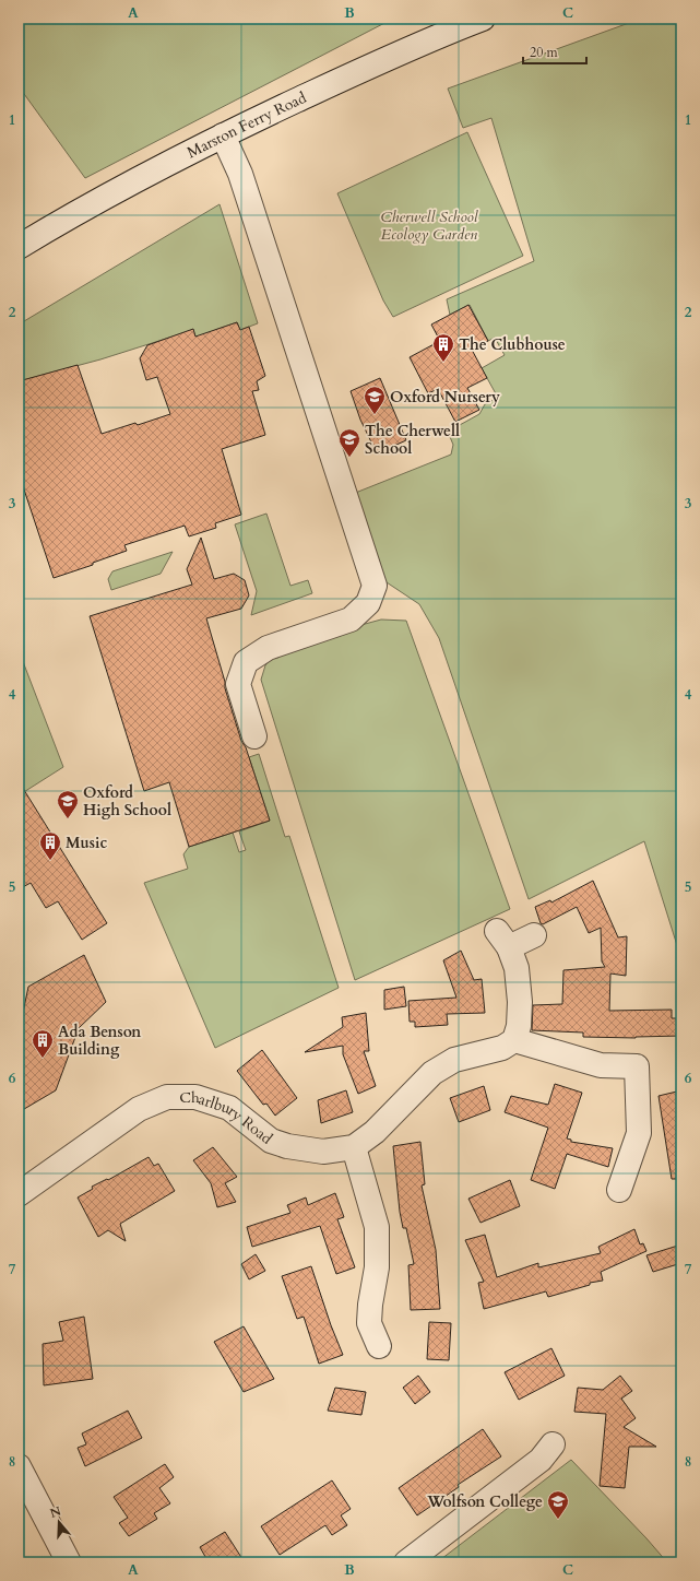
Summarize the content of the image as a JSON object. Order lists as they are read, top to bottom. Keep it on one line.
{"streets":{"street":["Marston Ferry Road","Charlbury Road"]},"parks":["Cherwell School Ecology Garden"],"places":{"building":["The Clubhouse","Music","Ada Benson Building"],"school or university":["Oxford Nursery","The Cherwell School","Oxford High School","Wolfson College"]},"scale_bar":"20 m","north":"top","grid":{"columns":["A","B","C"],"rows":["1","2","3","4","5","6","7","8"]}}
